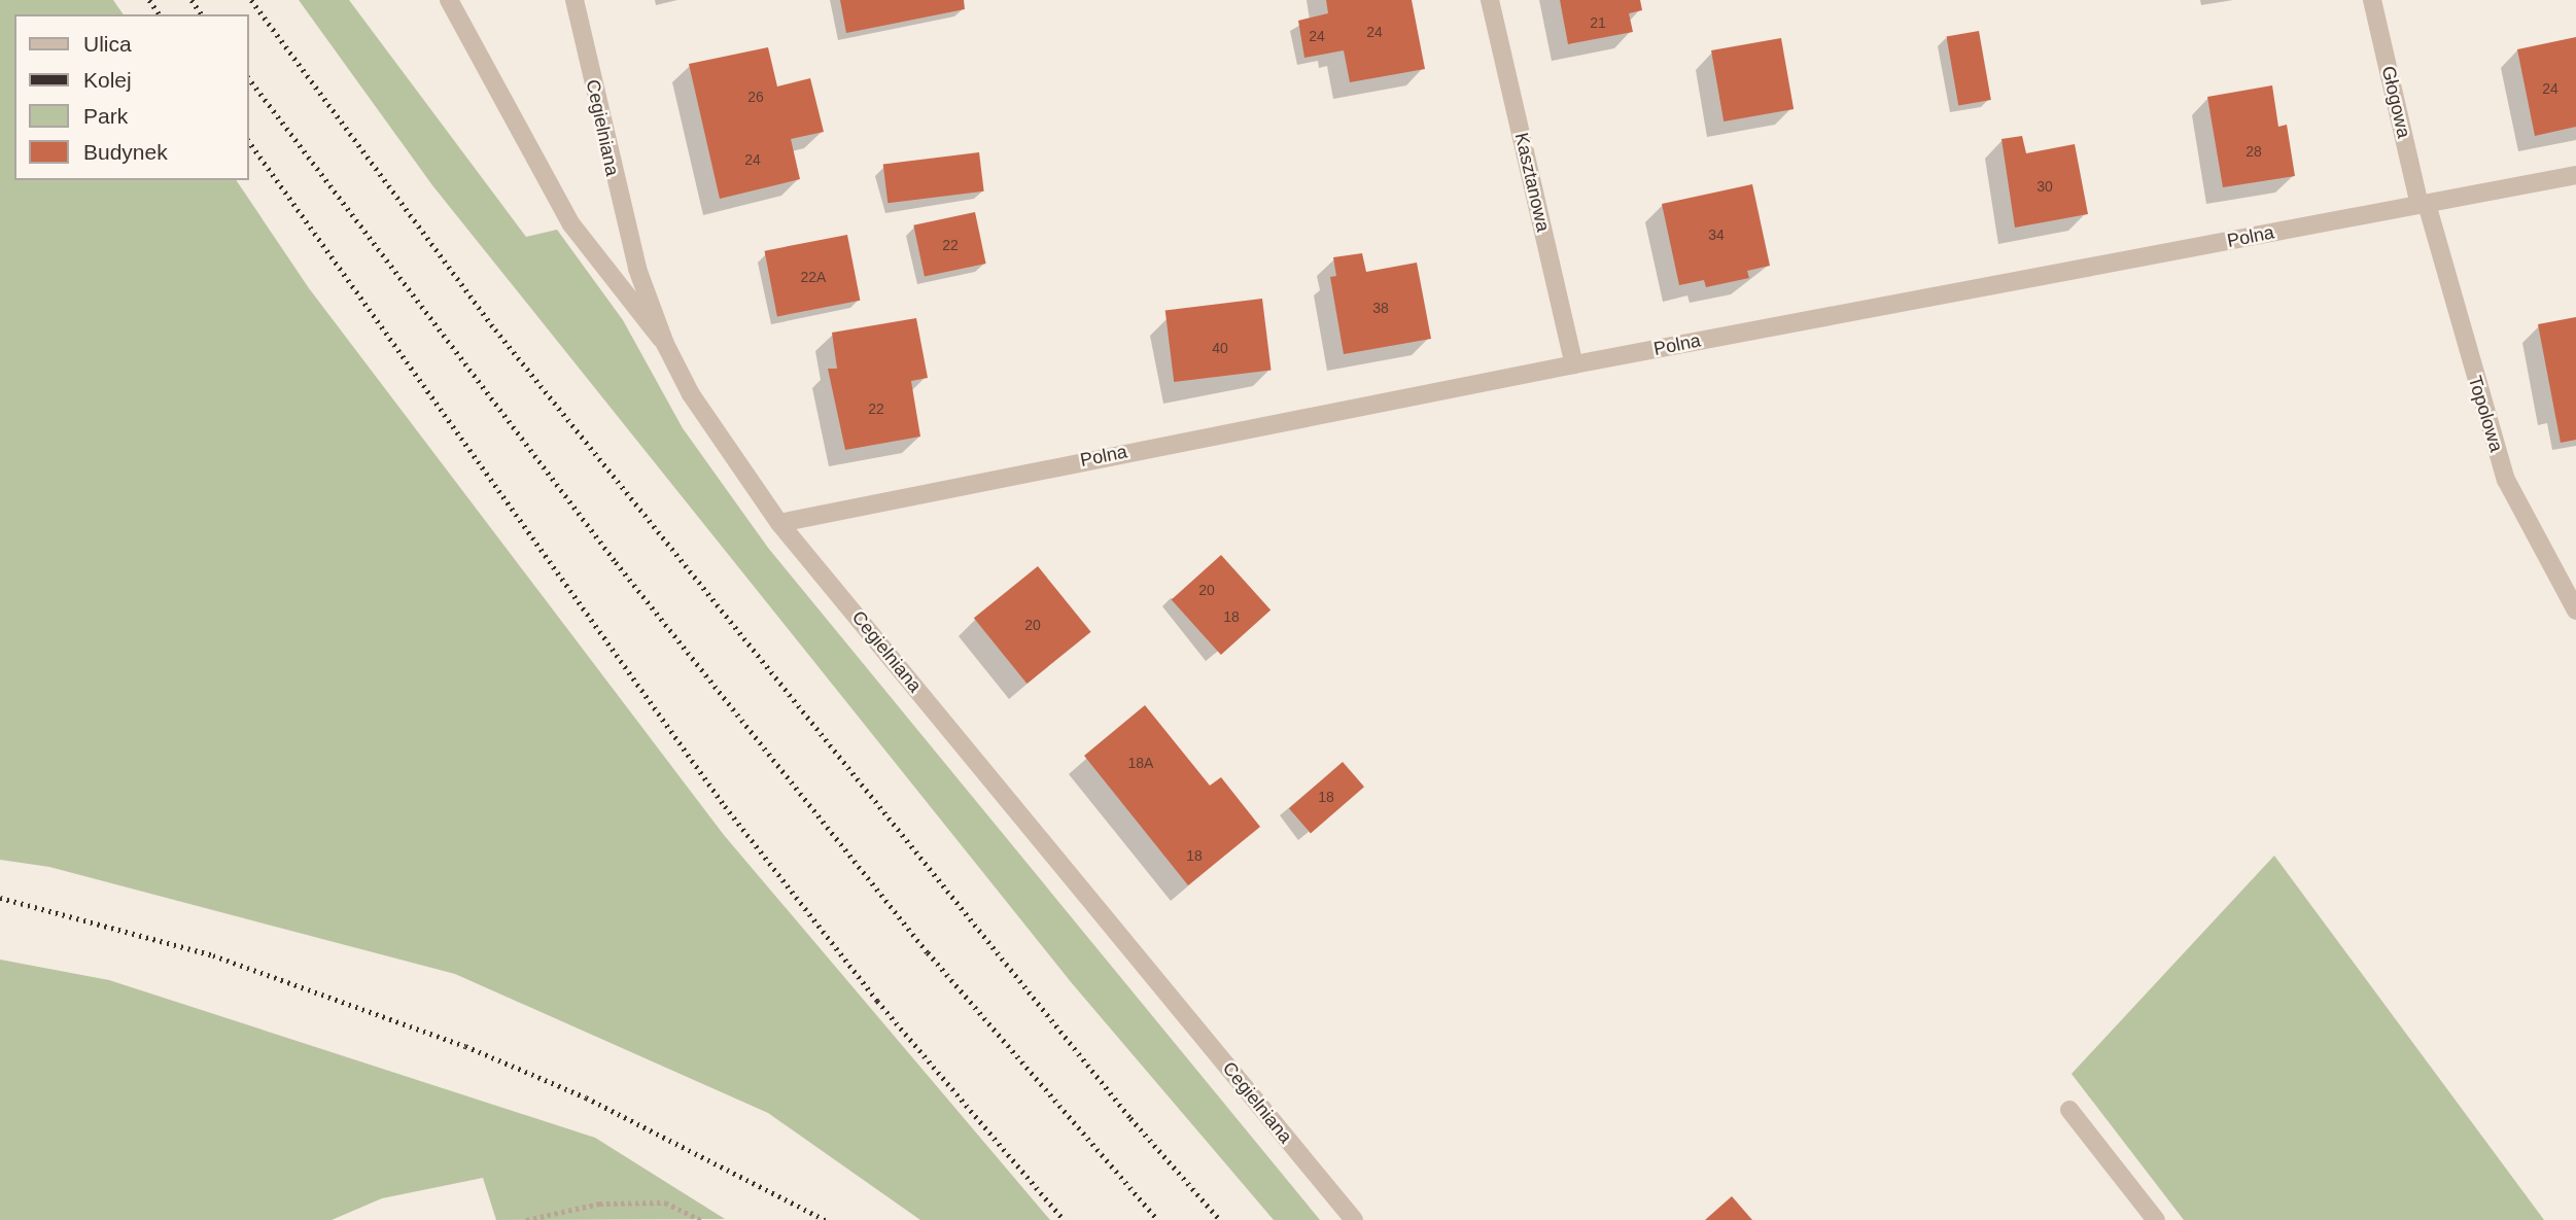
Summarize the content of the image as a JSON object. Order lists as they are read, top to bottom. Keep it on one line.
{"streets":{"street":["Głogowa","Cegielniana","Kasztanowa","Polna","Topolowa"]},"crossings":[["Głogowa","Polna"],["Głogowa","Topolowa"],["Cegielniana","Polna"],["Kasztanowa","Polna"],["Polna","Topolowa"]],"house_numbers":["21","24","24","24","26","28","24","30","34","22","22A","38","40","22","20","18","20","18A","18","18"],"legend":["Ulica","Kolej","Park","Budynek"]}
